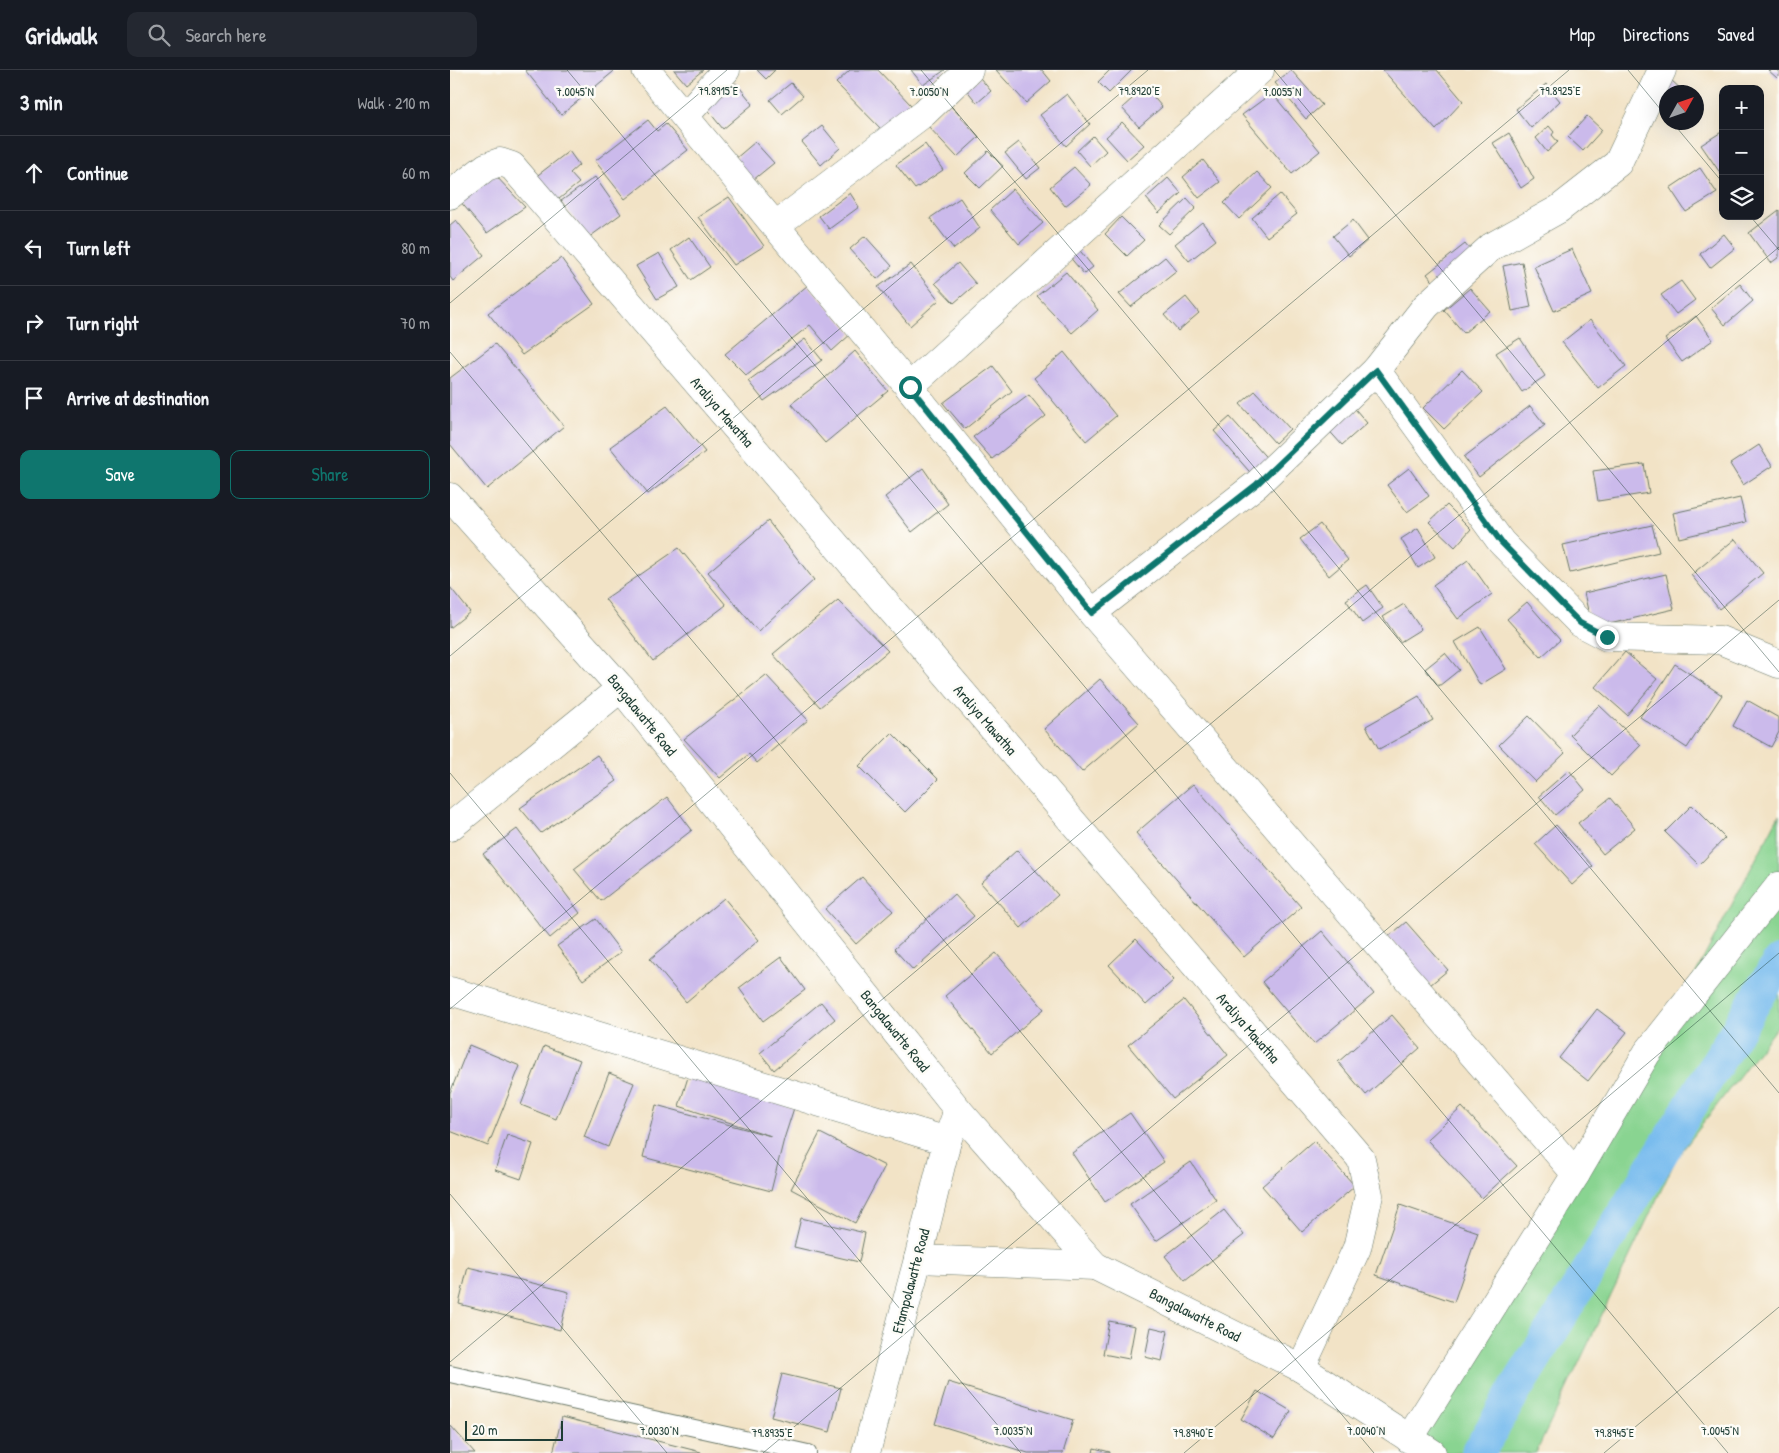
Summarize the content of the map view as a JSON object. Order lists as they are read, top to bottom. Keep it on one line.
{"streets":{"street":["Araliya Mawatha","Bangalawatte Road","Etampolawatte Road"]},"crossings":[["Araliya Mawatha","Bangalawatte Road"],["Bangalawatte Road","Etampolawatte Road"]],"scale_bar":"20 m","north":"top right","page":{"header":"Gridwalk","search":"Search here","nav":["Map","Directions","Saved"],"heading":["3 min","Walk · 210 m"],"map_buttons":["+","−"],"list":[["Continue","60 m"],["Turn left","80 m"],["Turn right","70 m"],"Arrive at destination"],"buttons":["Save","Share"],"scale":"20 m"},"coordinates":["79.8915°E","79.8920°E","79.8925°E","7.0045°N","7.0050°N","7.0055°N","7.0030°N","7.0035°N","7.0040°N","79.8935°E","79.8940°E","79.8945°E"]}
